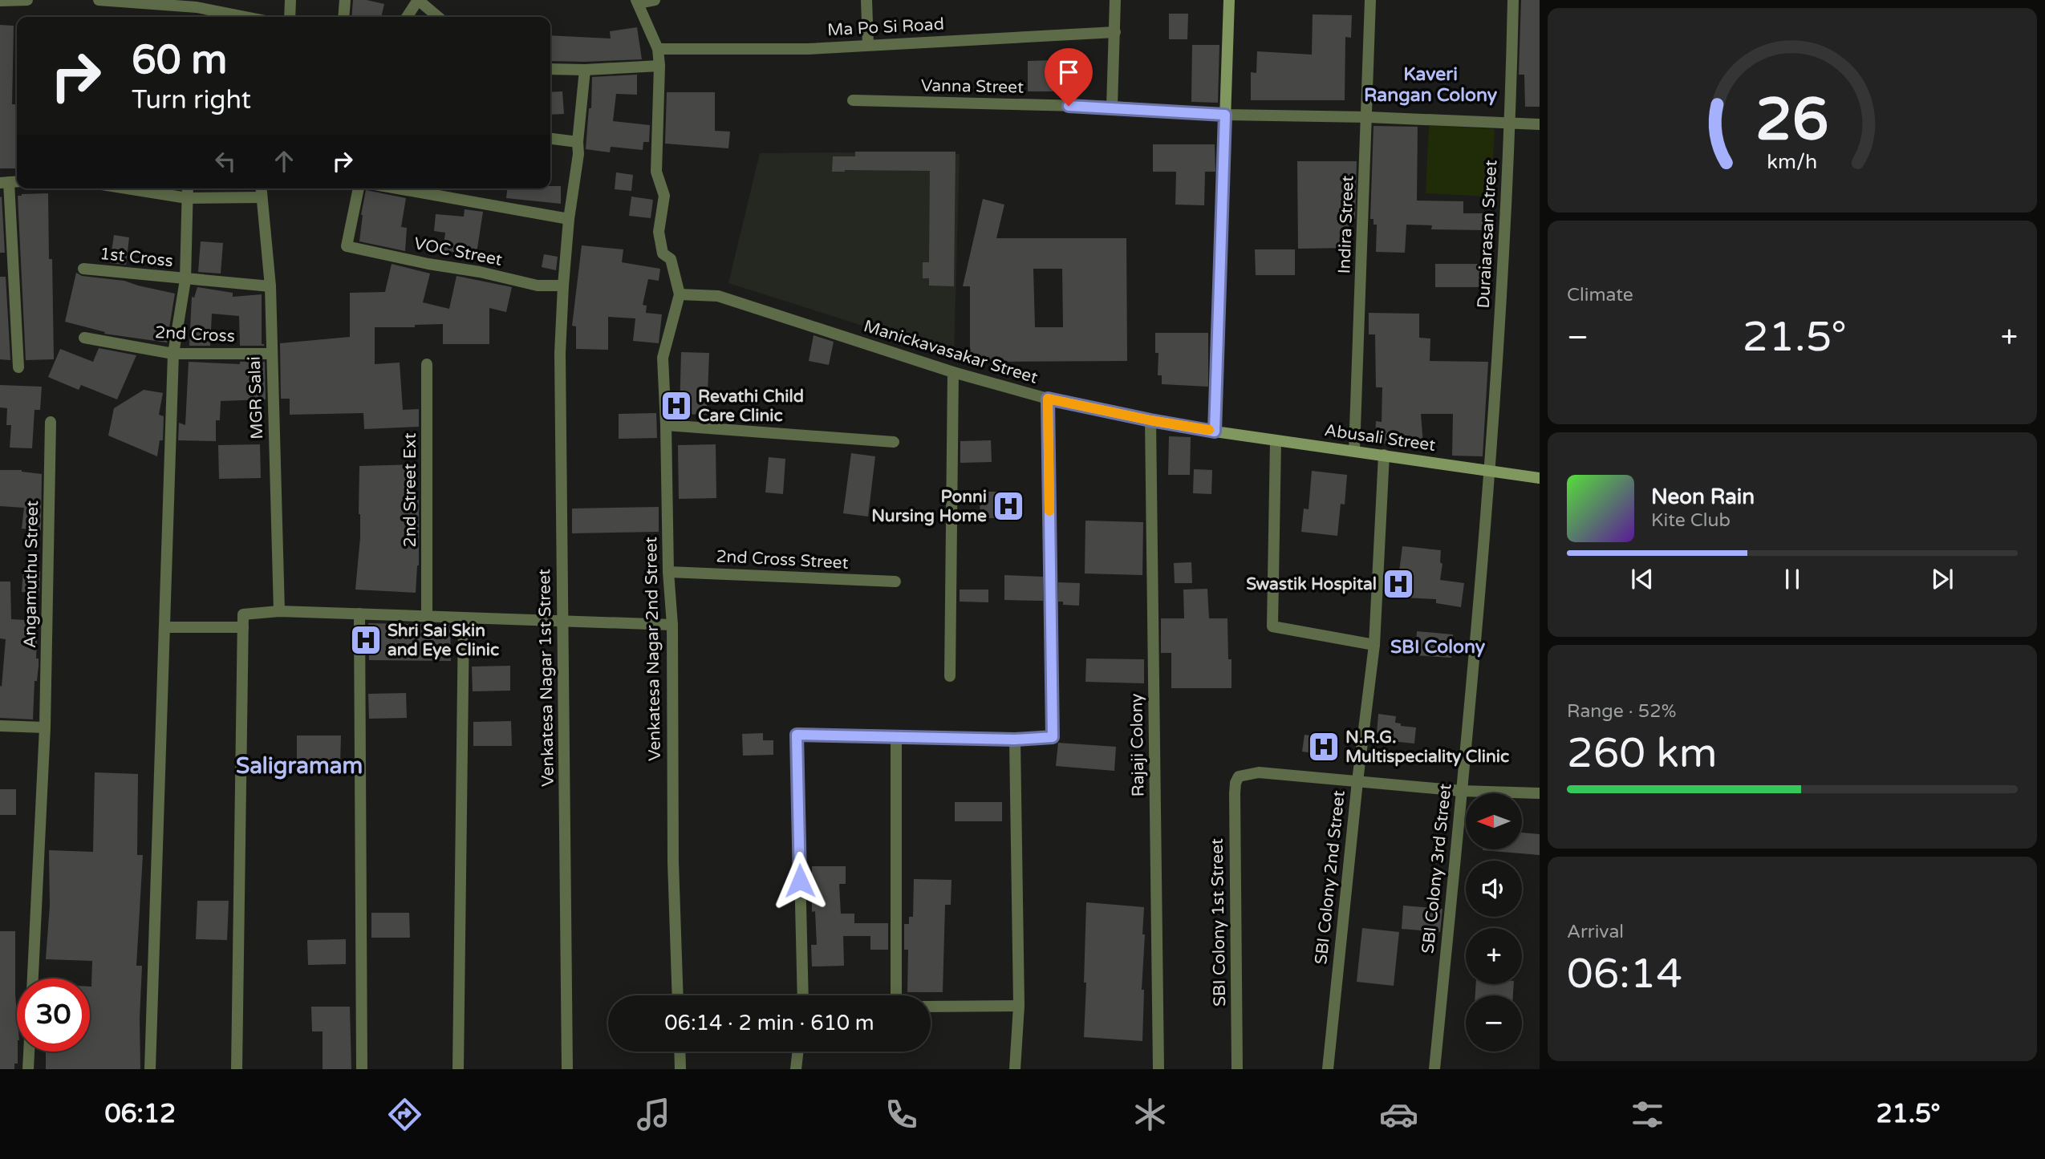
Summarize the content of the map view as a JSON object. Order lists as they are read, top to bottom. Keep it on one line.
{"streets":{"street":["Ma Po Si Road","Vanna Street","Indira Street","Duraiarasan Street","VOC Street","1st Cross","2nd Cross","Manickavasakar Street","MGR Salai","Abusali Street","2nd Street Ext","2nd Cross Street","Angamuthu Street","Venkatesa Nagar 2nd Street","Venkatesa Nagar 1st Street","Rajaji Colony","SBI Colony 3rd Street","SBI Colony 2nd Street","SBI Colony 1st Street"]},"crossings":[["Vanna Street","Indira Street"],["Vanna Street","Duraiarasan Street"],["Indira Street","Abusali Street"],["Duraiarasan Street","Abusali Street"],["Duraiarasan Street","SBI Colony 3rd Street"],["VOC Street","Venkatesa Nagar 1st Street"],["1st Cross","MGR Salai"],["2nd Cross","MGR Salai"],["Manickavasakar Street","Abusali Street"],["Manickavasakar Street","Venkatesa Nagar 2nd Street"],["Manickavasakar Street","Rajaji Colony"],["Abusali Street","SBI Colony 3rd Street"],["Abusali Street","SBI Colony 2nd Street"],["2nd Cross Street","Venkatesa Nagar 2nd Street"],["SBI Colony 2nd Street","SBI Colony 1st Street"]],"districts":["Kaveri Rangan Colony","SBI Colony","Saligramam"],"places":{"hospital":["Revathi Child Care Clinic","Ponni Nursing Home","Swastik Hospital","Shri Sai Skin and Eye Clinic","N.R.G. Multispeciality Clinic"]},"north":"left","page":{"turn":["60 m","Turn right"],"tile":["Climate",["Range · 52%","260 km"],["Arrival","06:14"]],"heat":["−","21.5°","+"],"song":["Neon Rain","Kite Club"],"map_buttons":["+","−"],"limit":"30","trip":"06:14 · 2 min · 610 m","tabs":["06:12","21.5°"],"gauge":["26","km/h"]}}
